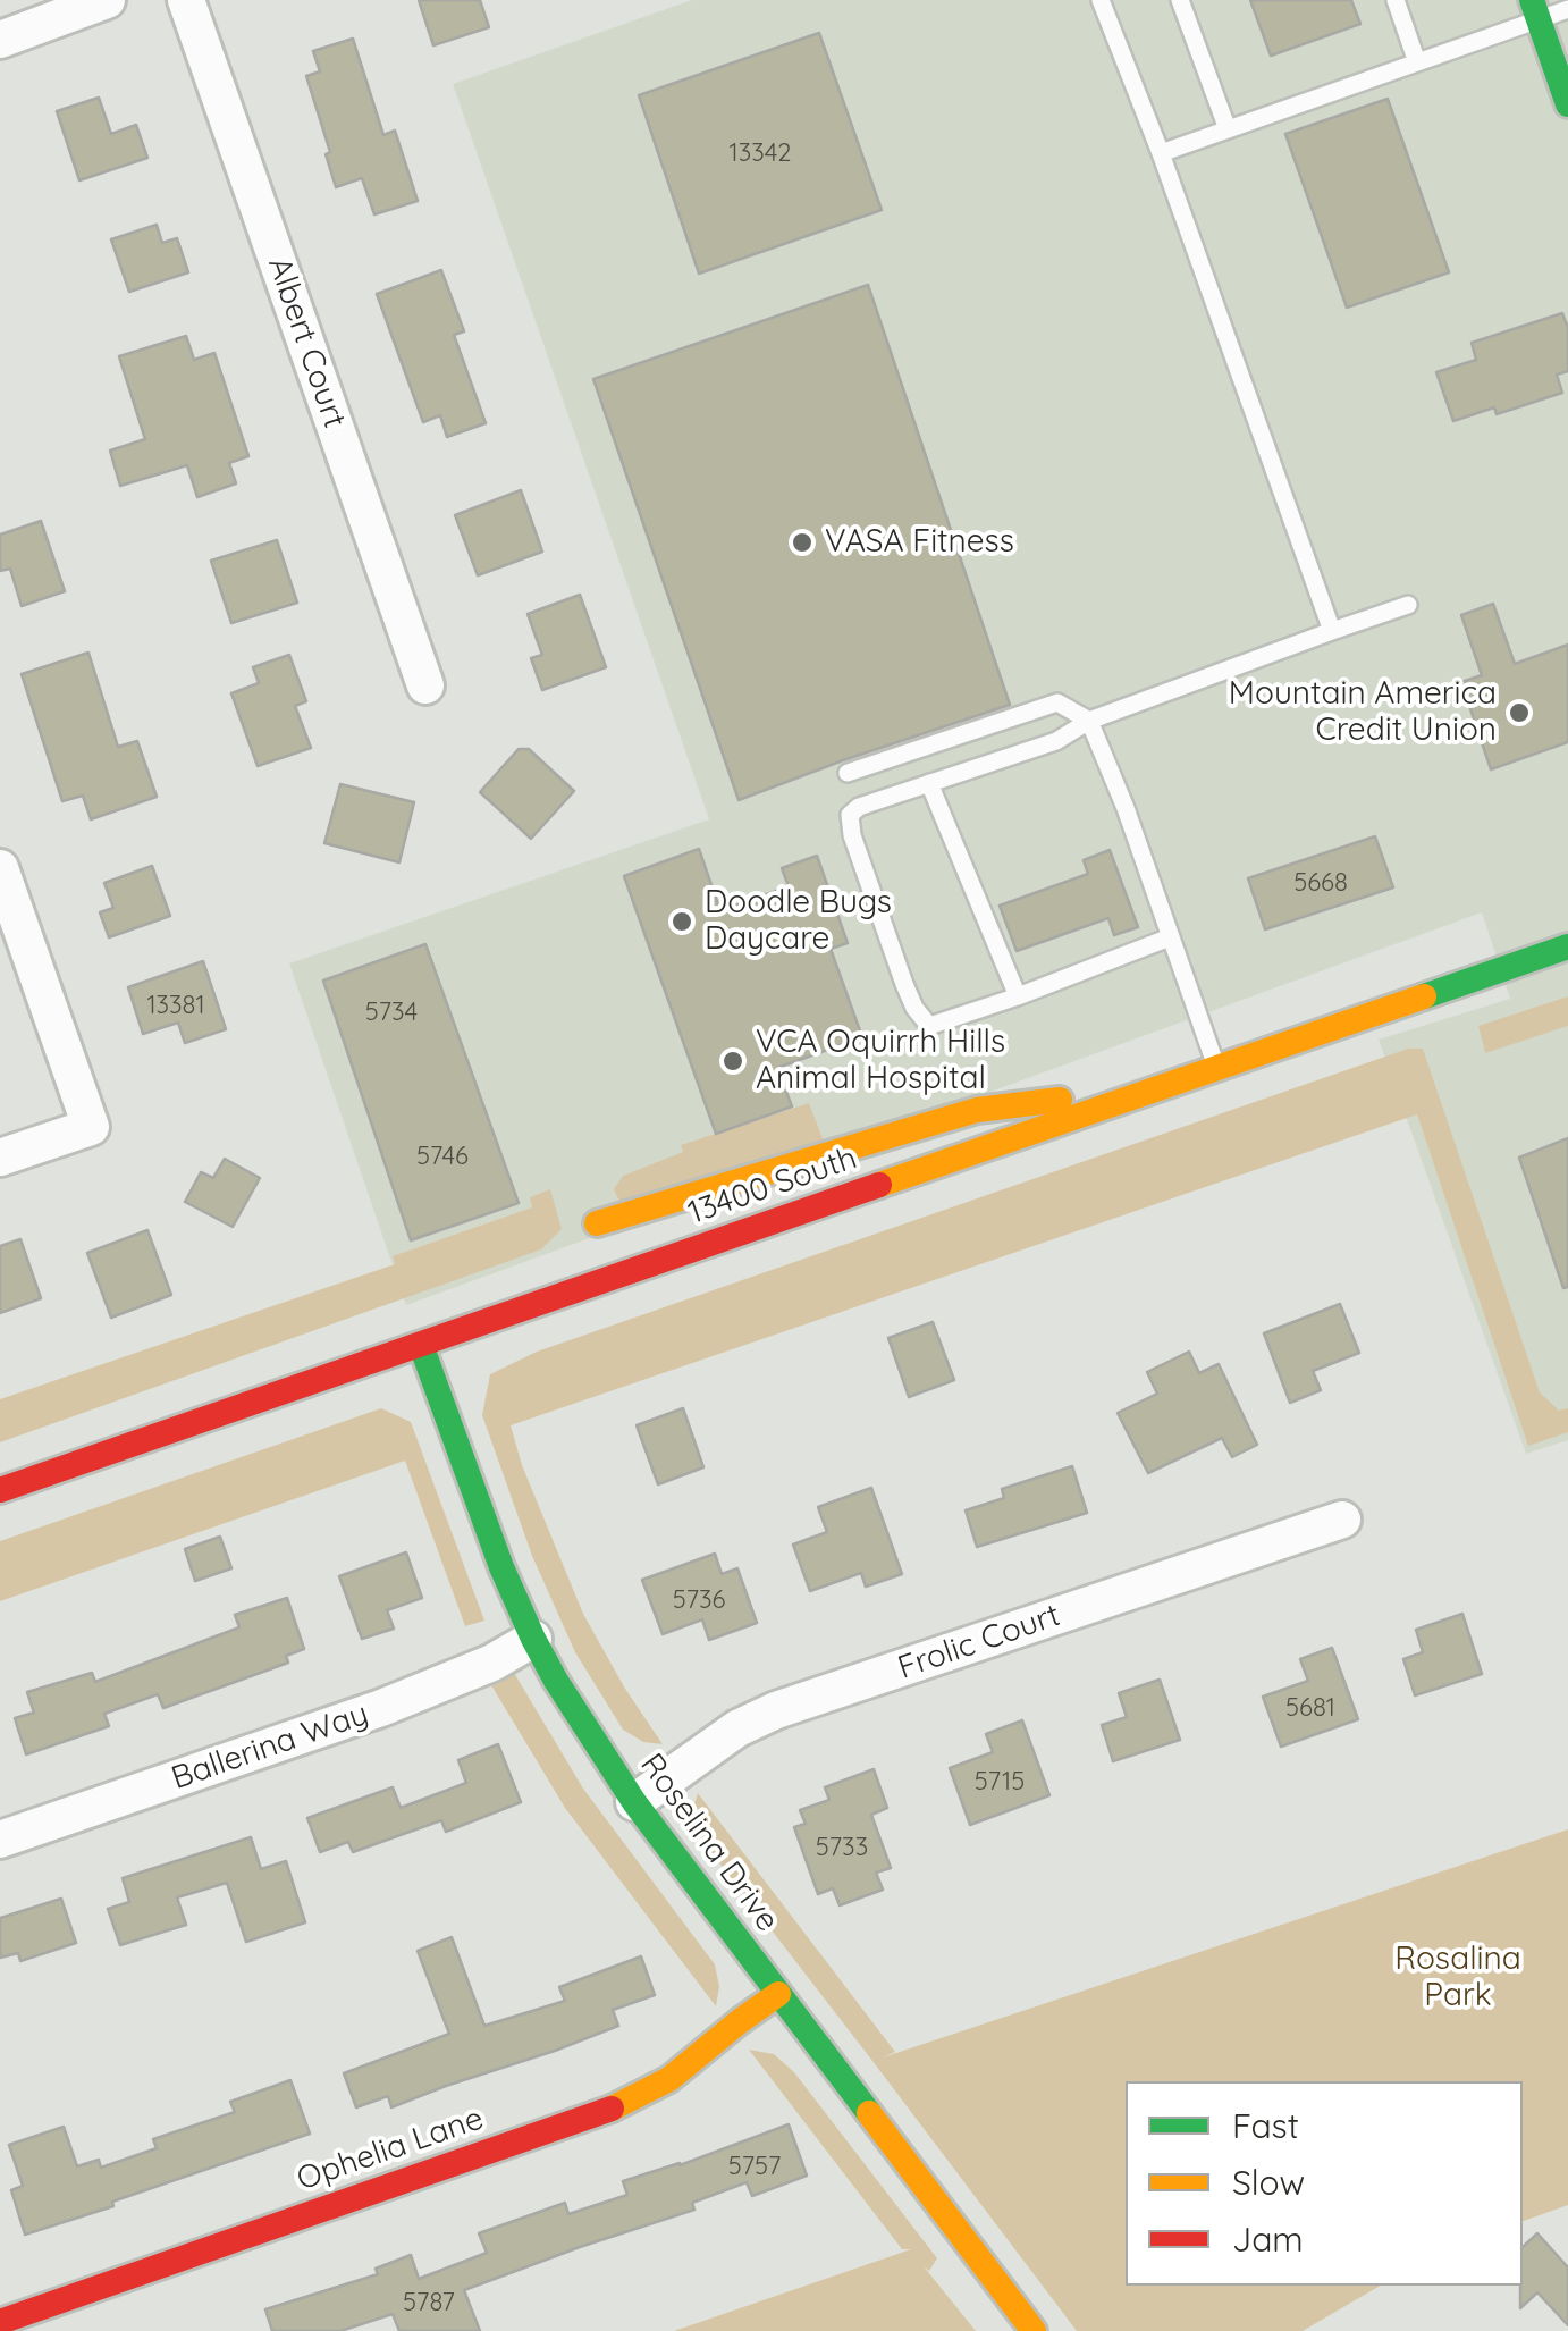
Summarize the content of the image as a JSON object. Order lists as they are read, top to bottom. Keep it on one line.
{"streets":{"main road":["13400 South","Roselina Drive","Ophelia Lane"],"street":["Albert Court","Frolic Court","Ballerina Way"]},"crossings":[["13400 South","Roselina Drive"],["Frolic Court","Roselina Drive"],["Ballerina Way","Roselina Drive"],["Roselina Drive","Ophelia Lane"]],"parks":["Rosalina Park"],"places":["VASA Fitness","Mountain America Credit Union","Doodle Bugs Daycare","VCA Oquirrh Hills Animal Hospital"],"house_numbers":["13342","5668","13381","5734","5746","5736","5681","5715","5733","5757","5787"],"legend":["Fast","Slow","Jam"]}
